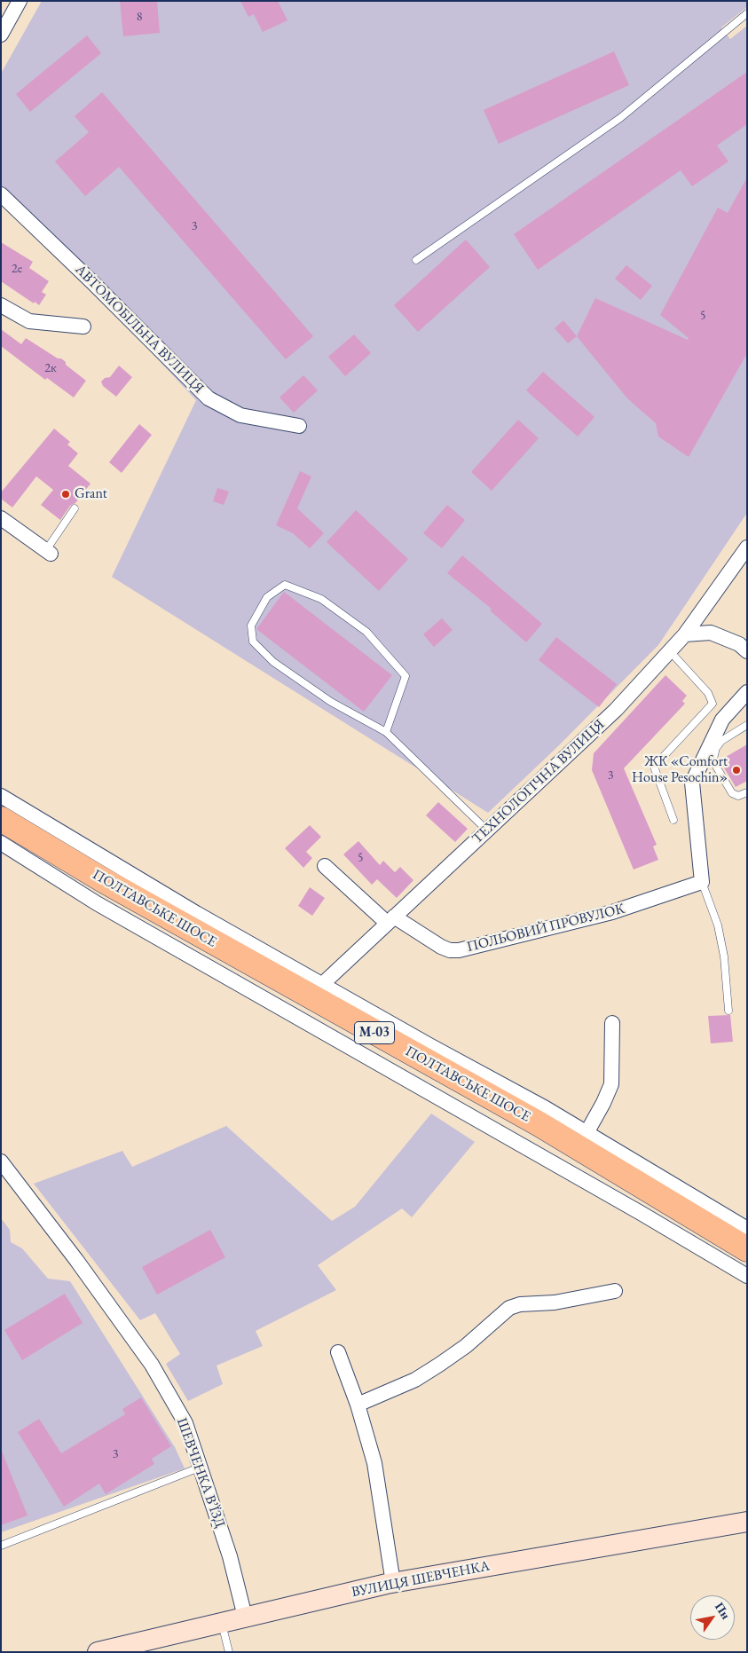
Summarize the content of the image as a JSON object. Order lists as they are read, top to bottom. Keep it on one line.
{"streets":{"highway":["ПОЛТАВСЬКЕ ШОСЕ","М-03"],"street":["АВТОМОБІЛЬНА ВУЛИЦЯ","ТЕХНОЛОГІЧНА ВУЛИЦЯ","ПОЛЬОВИЙ ПРОВУЛОК","ШЕВЧЕНКА В’ЇЗД","ВУЛИЦЯ ШЕВЧЕНКА"]},"crossings":[["ТЕХНОЛОГІЧНА ВУЛИЦЯ","ПОЛТАВСЬКЕ ШОСЕ"],["ТЕХНОЛОГІЧНА ВУЛИЦЯ","ПОЛЬОВИЙ ПРОВУЛОК"],["ШЕВЧЕНКА В’ЇЗД","ВУЛИЦЯ ШЕВЧЕНКА"]],"places":["Grant","ЖК «Comfort House Pesochin»"],"house_numbers":["8","3","2е","5","2к","3","5","3"],"north":"top right"}
